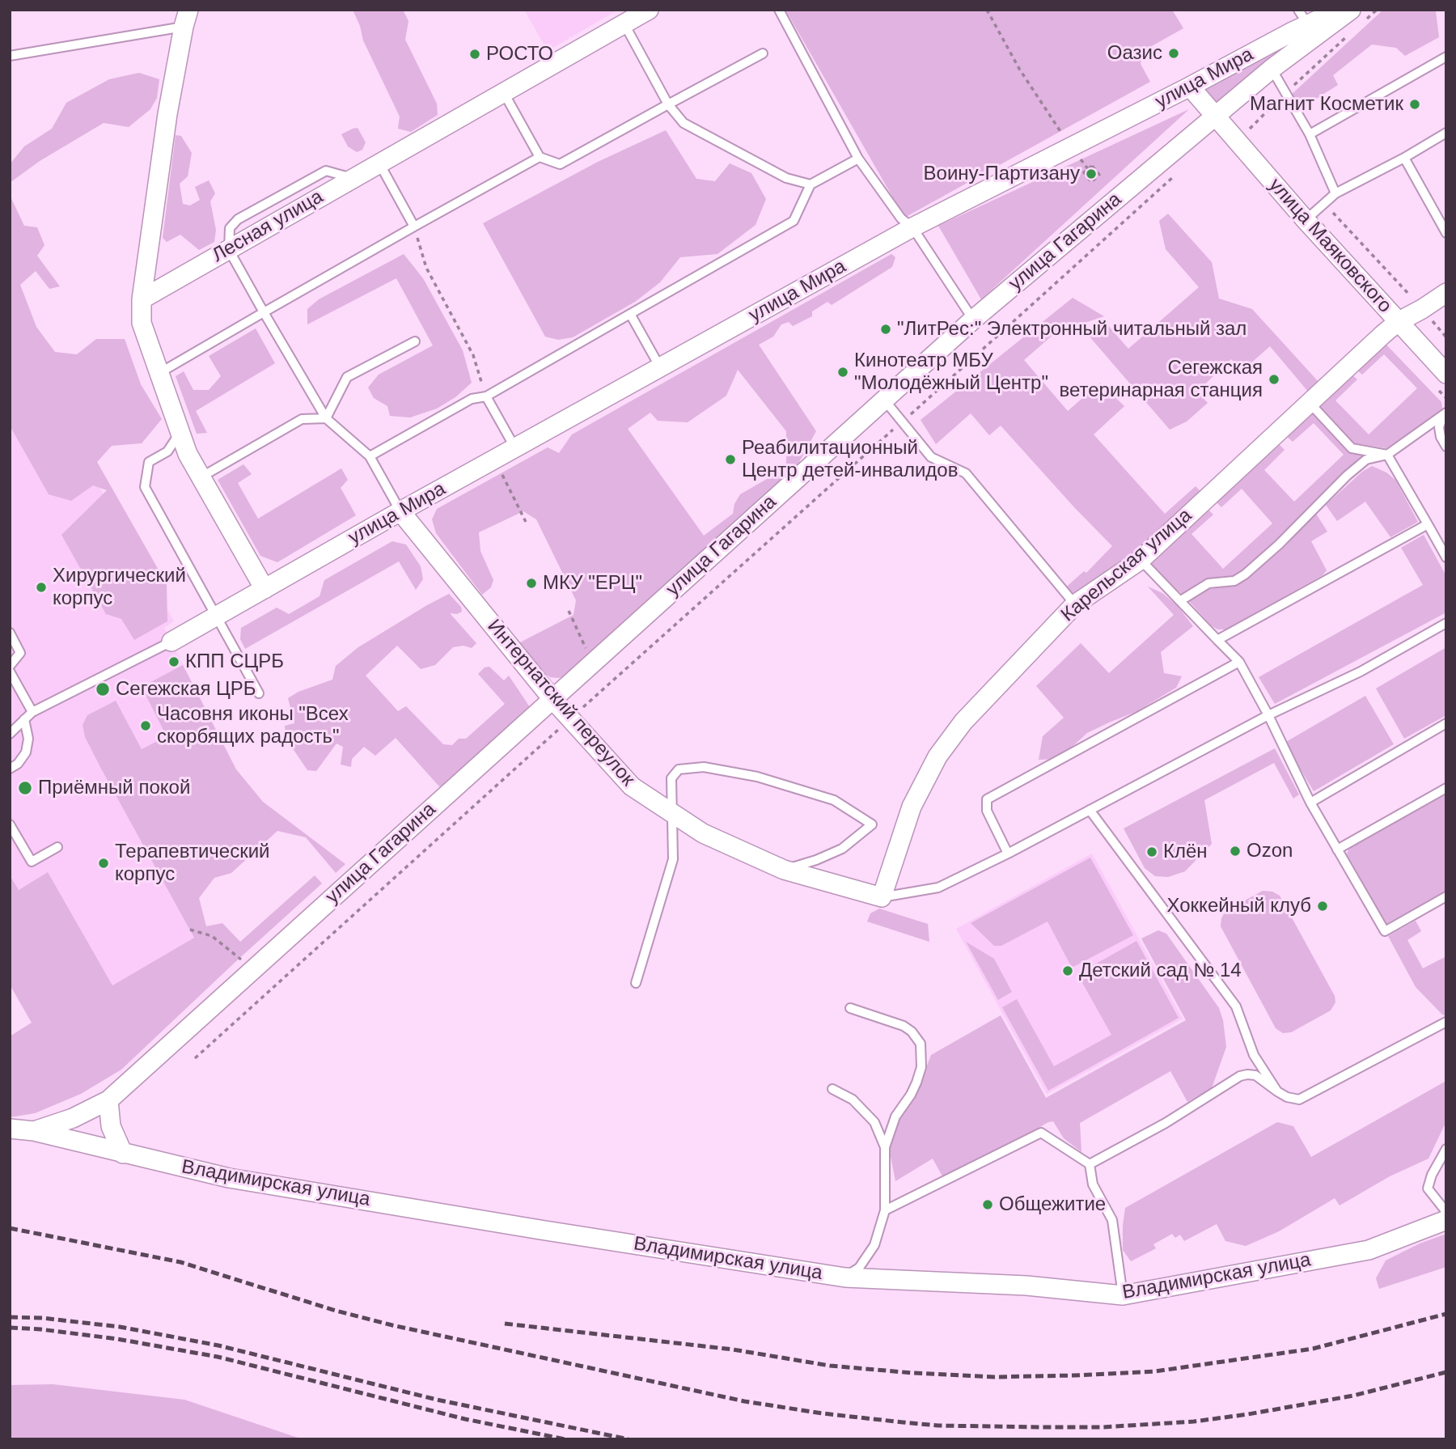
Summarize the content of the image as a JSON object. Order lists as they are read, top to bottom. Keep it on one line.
{"streets":{"street":["улица Мира","Лесная улица","улица Гагарина","улица Маяковского","Карельская улица","Интернатский переулок","Владимирская улица"]},"crossings":[["улица Мира","улица Маяковского"],["улица Мира","Интернатский переулок"],["улица Гагарина","улица Маяковского"],["улица Гагарина","Интернатский переулок"],["улица Гагарина","Владимирская улица"],["улица Маяковского","Карельская улица"],["Карельская улица","Интернатский переулок"]],"places":["Оазис","РОСТО","Магнит Косметик","Воину-Партизану","\"ЛитРес:\" Электронный читальный зал","Кинотеатр МБУ \"Молодёжный Центр\"","Сегежская ветеринарная станция","Реабилитационный Центр детей-инвалидов","МКУ \"ЕРЦ\"","Хирургический корпус","КПП СЦРБ","Сегежская ЦРБ","Часовня иконы \"Всех скорбящих радость\"","Приёмный покой","Ozon","Клён","Терапевтический корпус","Хоккейный клуб","Детский сад № 14","Общежитие"]}
